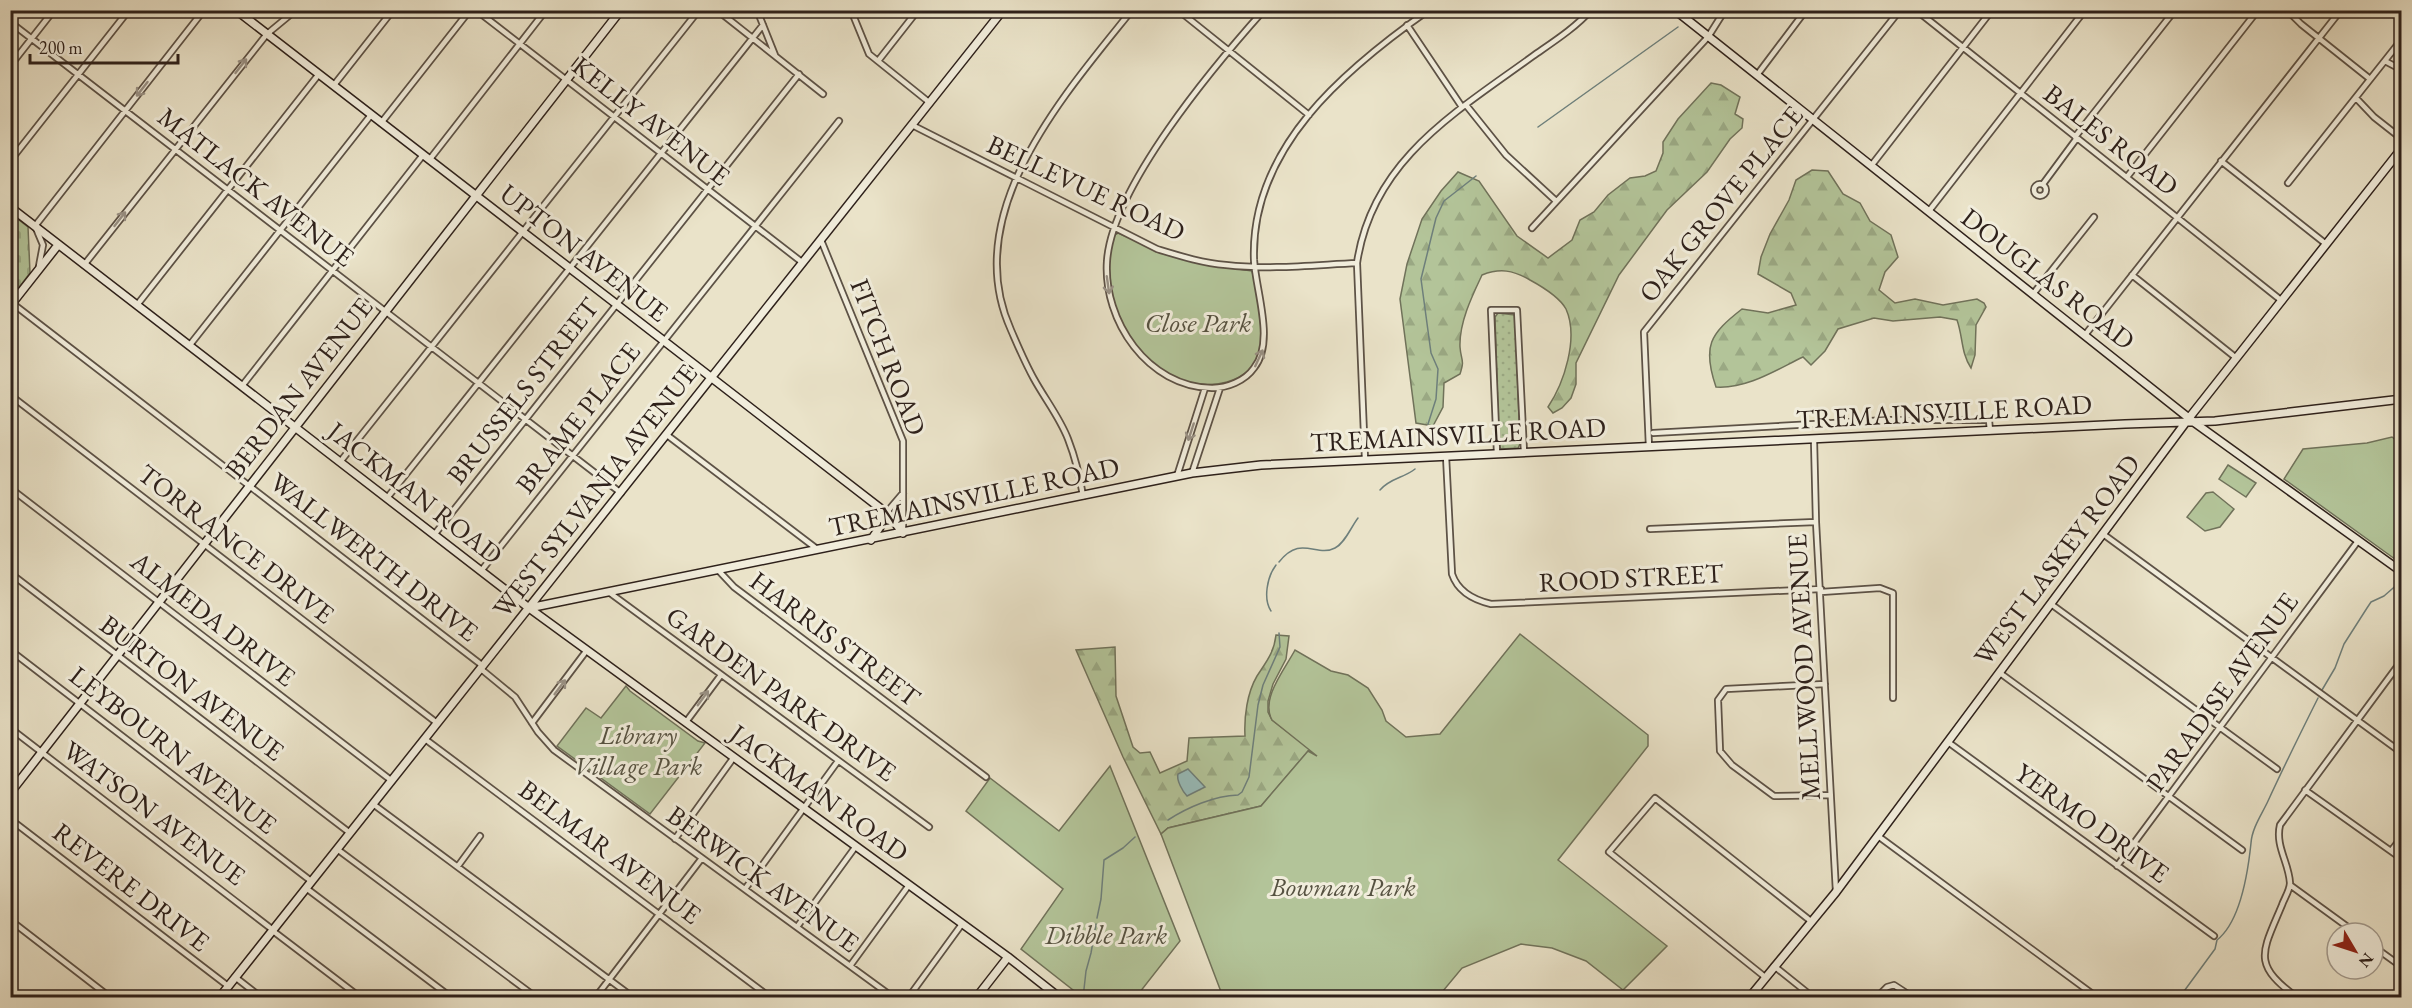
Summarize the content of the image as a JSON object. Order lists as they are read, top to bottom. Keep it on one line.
{"streets":{"street":["KELLY AVENUE","BALES ROAD","MATLACK AVENUE","BELLEVUE ROAD","OAK GROVE PLACE","UPTON AVENUE","DOUGLAS ROAD","FITCH ROAD","BERDAN AVENUE","BRUSSELS STREET","TREMAINSVILLE ROAD","BRAME PLACE","WEST SYLVANIA AVENUE","JACKMAN ROAD","TORRANCE DRIVE","WALLWERTH DRIVE","WEST LASKEY ROAD","ROOD STREET","ALMEDA DRIVE","HARRIS STREET","MELLWOOD AVENUE","BURTON AVENUE","PARADISE AVENUE","GARDEN PARK DRIVE","LEYBOURN AVENUE","WATSON AVENUE","YERMO DRIVE","BELMAR AVENUE","BERWICK AVENUE","REVERE DRIVE"]},"crossings":[["KELLY AVENUE","BERDAN AVENUE"],["KELLY AVENUE","BRUSSELS STREET"],["KELLY AVENUE","BRAME PLACE"],["KELLY AVENUE","WEST SYLVANIA AVENUE"],["BALES ROAD","WEST LASKEY ROAD"],["MATLACK AVENUE","BERDAN AVENUE"],["MATLACK AVENUE","BRUSSELS STREET"],["MATLACK AVENUE","BRAME PLACE"],["MATLACK AVENUE","WEST SYLVANIA AVENUE"],["BELLEVUE ROAD","WEST SYLVANIA AVENUE"],["OAK GROVE PLACE","DOUGLAS ROAD"],["OAK GROVE PLACE","TREMAINSVILLE ROAD"],["UPTON AVENUE","FITCH ROAD"],["UPTON AVENUE","BERDAN AVENUE"],["UPTON AVENUE","BRUSSELS STREET"],["UPTON AVENUE","TREMAINSVILLE ROAD"],["UPTON AVENUE","BRAME PLACE"],["UPTON AVENUE","WEST SYLVANIA AVENUE"],["DOUGLAS ROAD","TREMAINSVILLE ROAD"],["DOUGLAS ROAD","WEST LASKEY ROAD"],["FITCH ROAD","TREMAINSVILLE ROAD"],["FITCH ROAD","WEST SYLVANIA AVENUE"],["BERDAN AVENUE","JACKMAN ROAD"],["BERDAN AVENUE","TORRANCE DRIVE"],["BERDAN AVENUE","WALLWERTH DRIVE"],["BERDAN AVENUE","ALMEDA DRIVE"],["BERDAN AVENUE","BURTON AVENUE"],["BERDAN AVENUE","LEYBOURN AVENUE"],["BERDAN AVENUE","WATSON AVENUE"],["BRUSSELS STREET","JACKMAN ROAD"],["TREMAINSVILLE ROAD","WEST SYLVANIA AVENUE"],["TREMAINSVILLE ROAD","JACKMAN ROAD"],["TREMAINSVILLE ROAD","WEST LASKEY ROAD"],["TREMAINSVILLE ROAD","ROOD STREET"],["TREMAINSVILLE ROAD","HARRIS STREET"],["TREMAINSVILLE ROAD","MELLWOOD AVENUE"],["TREMAINSVILLE ROAD","GARDEN PARK DRIVE"],["BRAME PLACE","JACKMAN ROAD"],["WEST SYLVANIA AVENUE","JACKMAN ROAD"],["WEST SYLVANIA AVENUE","TORRANCE DRIVE"],["WEST SYLVANIA AVENUE","WALLWERTH DRIVE"],["WEST SYLVANIA AVENUE","ALMEDA DRIVE"],["WEST SYLVANIA AVENUE","BURTON AVENUE"],["WEST SYLVANIA AVENUE","LEYBOURN AVENUE"],["WEST SYLVANIA AVENUE","WATSON AVENUE"],["WEST SYLVANIA AVENUE","BELMAR AVENUE"],["WEST SYLVANIA AVENUE","BERWICK AVENUE"],["WEST SYLVANIA AVENUE","REVERE DRIVE"],["WALLWERTH DRIVE","BERWICK AVENUE"],["WEST LASKEY ROAD","MELLWOOD AVENUE"],["WEST LASKEY ROAD","YERMO DRIVE"],["ROOD STREET","MELLWOOD AVENUE"],["PARADISE AVENUE","YERMO DRIVE"]],"parks":["Close Park","Library Village Park","Bowman Park","Dibble Park"],"scale_bar":"200 m","north":"bottom right"}
